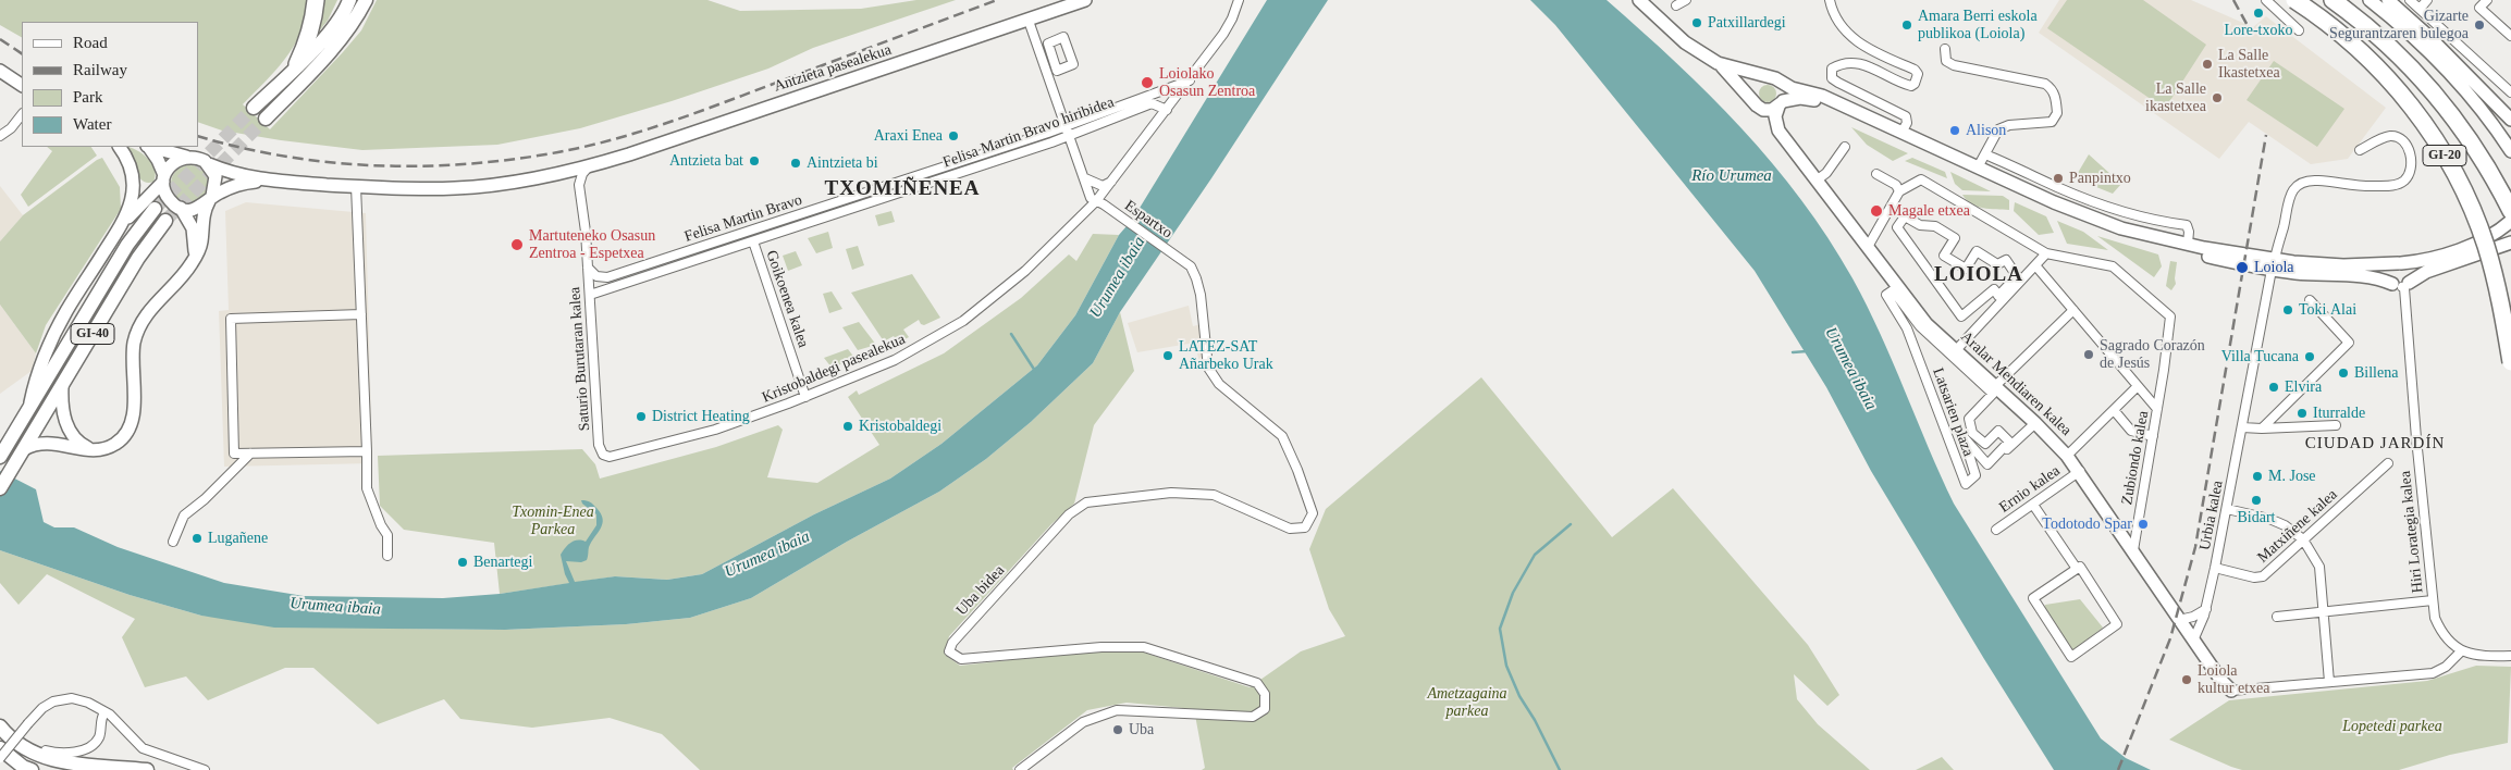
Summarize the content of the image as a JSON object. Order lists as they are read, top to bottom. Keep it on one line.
{"streets":{"highway":["GI-20"],"main road":["Antzieta pasealekua","GI-40","Aralar Mendiaren kalea"],"street":["Felisa Martin Bravo hiribidea","Felisa Martin Bravo","Espartxo","Goikoenea kalea","Saturio Burutaran kalea","Kristobaldegi pasealekua","Latsarien plaza","Zubiondo kalea","Ernio kalea","Urbia kalea","Matxiñene kalea","Hiri Lorategia kalea","Uba bidea"]},"crossings":[["Felisa Martin Bravo hiribidea","Goikoenea kalea"],["Felisa Martin Bravo hiribidea","Saturio Burutaran kalea"],["Felisa Martin Bravo hiribidea","Kristobaldegi pasealekua"],["Felisa Martin Bravo","Saturio Burutaran kalea"],["Felisa Martin Bravo","Kristobaldegi pasealekua"],["Espartxo","Kristobaldegi pasealekua"],["Espartxo","Uba bidea"],["Goikoenea kalea","Kristobaldegi pasealekua"],["Saturio Burutaran kalea","Kristobaldegi pasealekua"],["Aralar Mendiaren kalea","Latsarien plaza"],["Aralar Mendiaren kalea","Zubiondo kalea"],["Aralar Mendiaren kalea","Ernio kalea"],["Aralar Mendiaren kalea","Urbia kalea"],["Urbia kalea","Matxiñene kalea"]],"districts":["TXOMIÑENEA","LOIOLA","CIUDAD JARDÍN"],"water":["Río Urumea","Urumea ibaia"],"parks":["Txomin-Enea Parkea","Ametzagaina parkea","Lopetedi parkea"],"places":["Lore-txoko","Patxillardegi","Amara Berri eskola publikoa (Loiola)","Gizarte Segurantzaren bulegoa","La Salle Ikastetxea","Loiolako Osasun Zentroa","La Salle ikastetxea","Alison","Araxi Enea","Antzieta bat","Aintzieta bi","Panpintxo","Magale etxea","Martuteneko Osasun Zentroa - Espetxea","Loiola","Toki Alai","Sagrado Corazón de Jesús","LATEZ-SAT Añarbeko Urak","Villa Tucana","Billena","Elvira","Iturralde","District Heating","Kristobaldegi","M. Jose","Bidart","Todotodo Spar","Lugañene","Benartegi","Loiola kultur etxea","Uba"],"legend":["Road","Railway","Park","Water"]}
